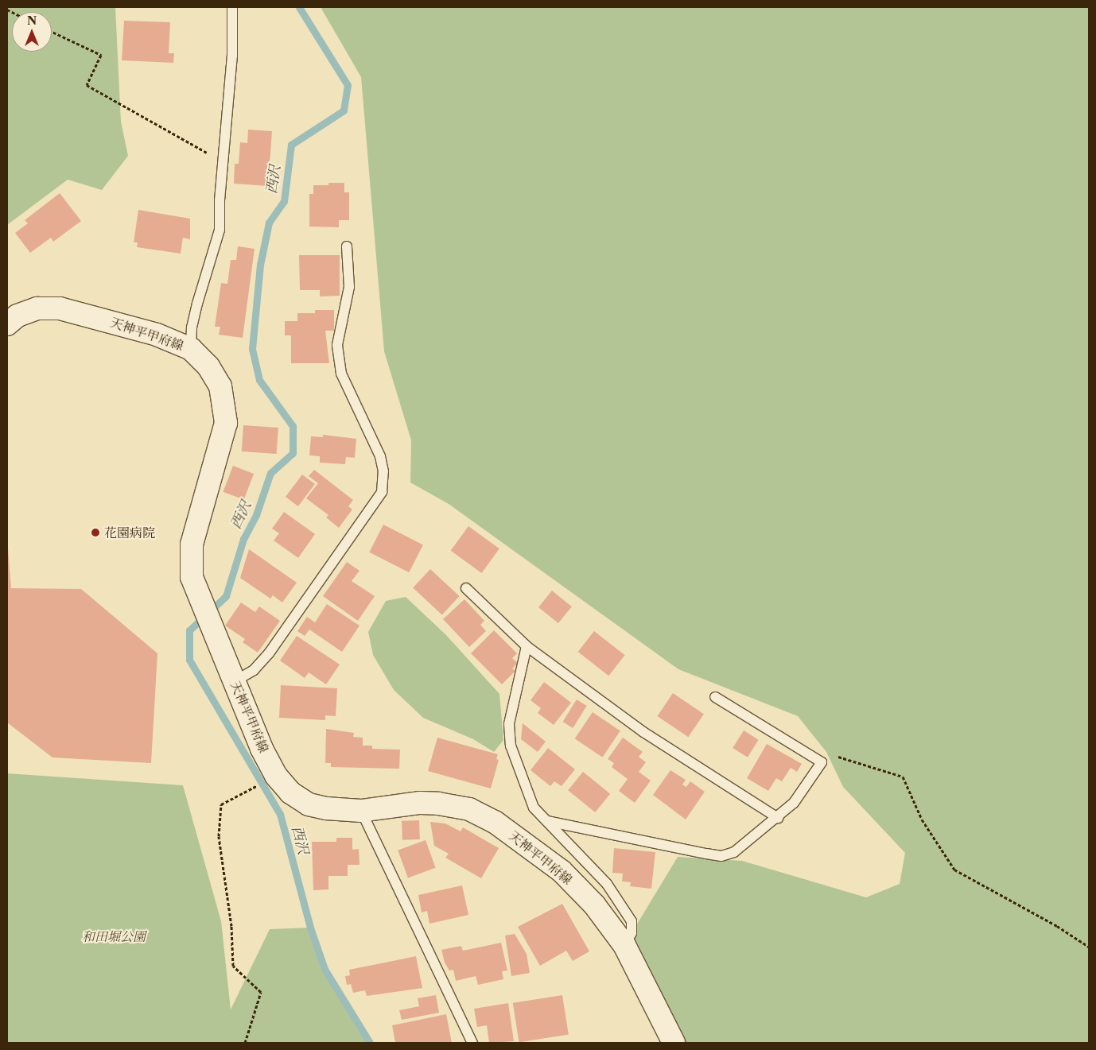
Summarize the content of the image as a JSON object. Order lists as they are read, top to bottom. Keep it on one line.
{"streets":{"main road":["天神平甲府線"]},"water":["西沢"],"parks":["和田堀公園"],"places":["花園病院"],"north":"top"}
